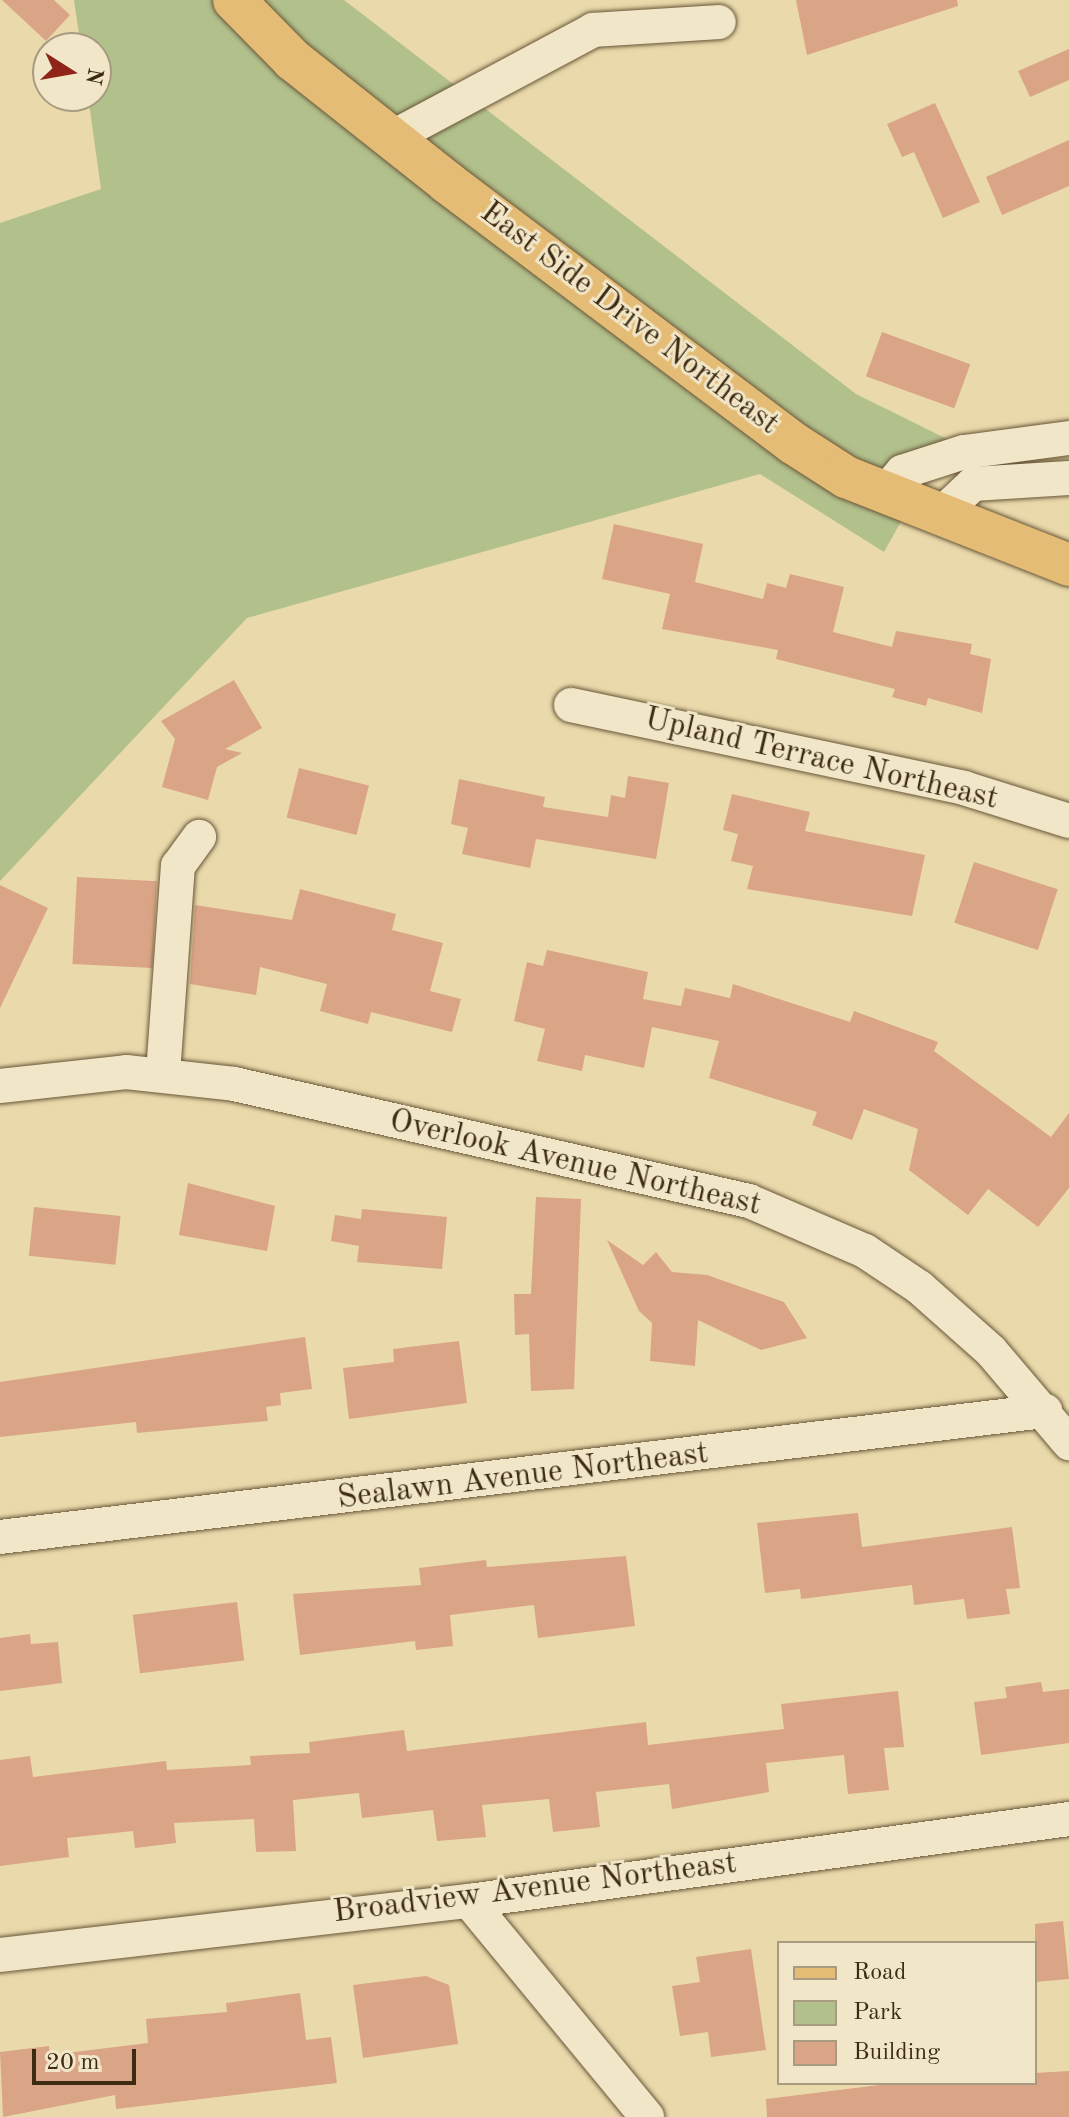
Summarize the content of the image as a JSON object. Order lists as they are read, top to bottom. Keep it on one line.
{"streets":{"main road":["East Side Drive Northeast"],"street":["Upland Terrace Northeast","Overlook Avenue Northeast","Sealawn Avenue Northeast","Broadview Avenue Northeast"]},"crossings":[["Overlook Avenue Northeast","Sealawn Avenue Northeast"]],"legend":["Road","Park","Building"],"scale_bar":"20 m","north":"right"}
